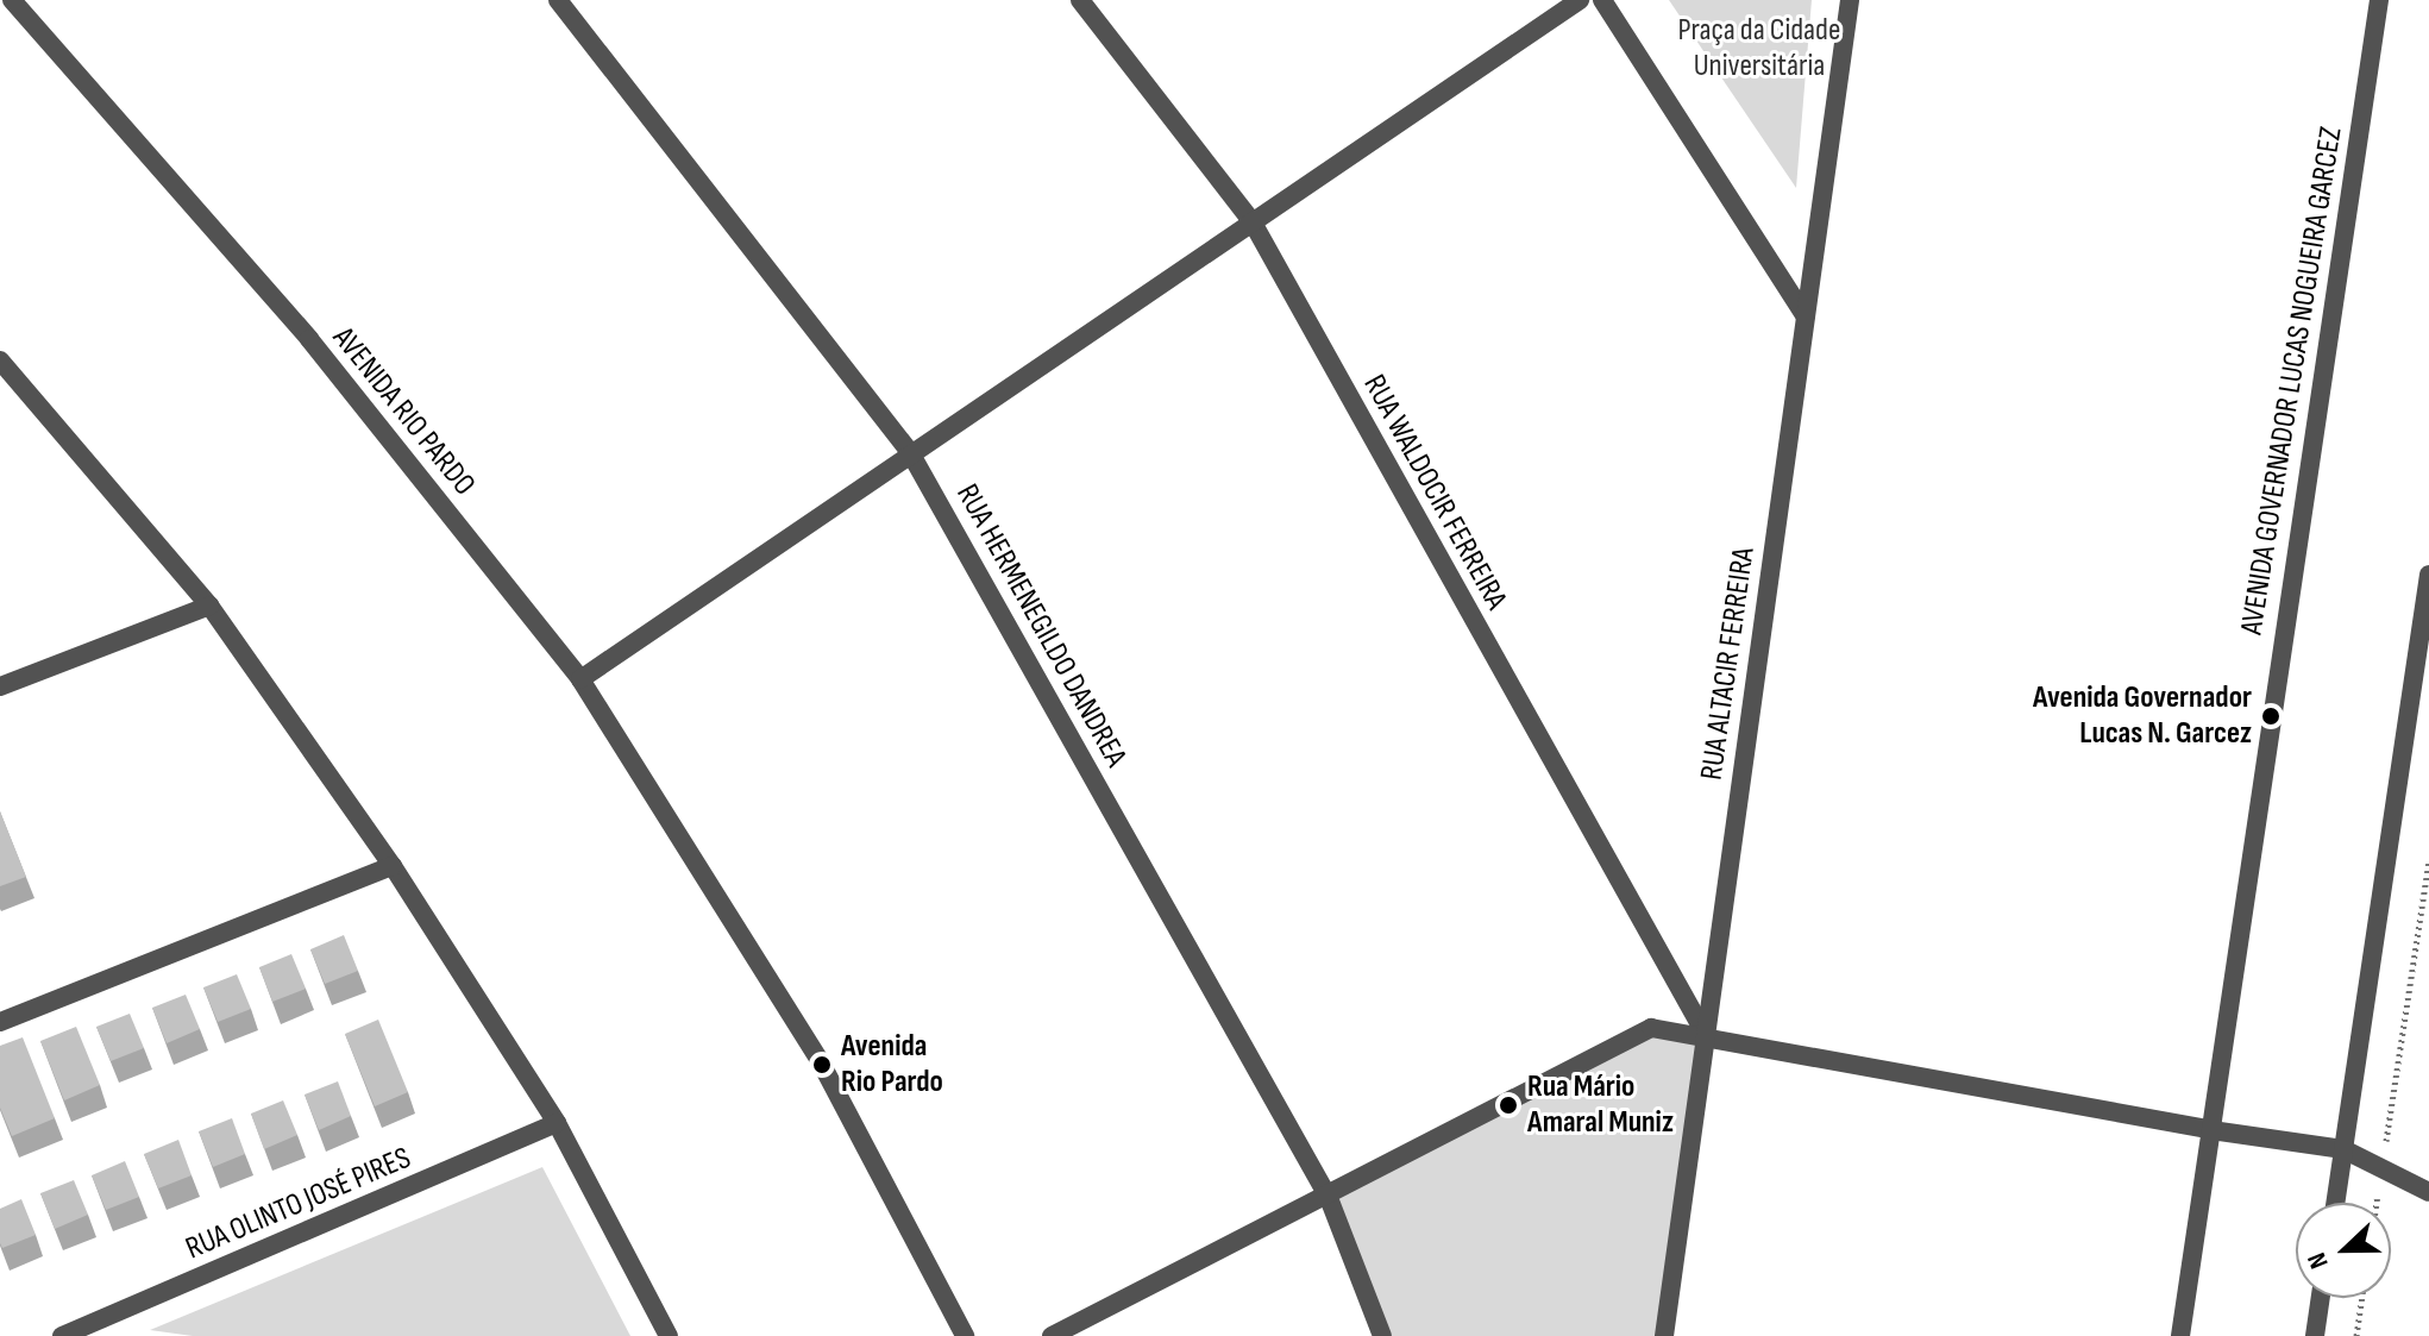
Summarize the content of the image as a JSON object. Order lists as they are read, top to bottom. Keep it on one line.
{"streets":{"street":["AVENIDA GOVERNADOR LUCAS NOGUEIRA GARCEZ","AVENIDA RIO PARDO","RUA WALDOCIR FERREIRA","RUA HERMENEGILDO DANDREA","RUA ALTACIR FERREIRA","RUA OLINTO JOSÉ PIRES"]},"crossings":[["RUA WALDOCIR FERREIRA","RUA ALTACIR FERREIRA"]],"parks":["Praça da Cidade Universitária"],"places":["Avenida Governador Lucas N. Garcez","Avenida Rio Pardo","Rua Mário Amaral Muniz"],"north":"left"}
